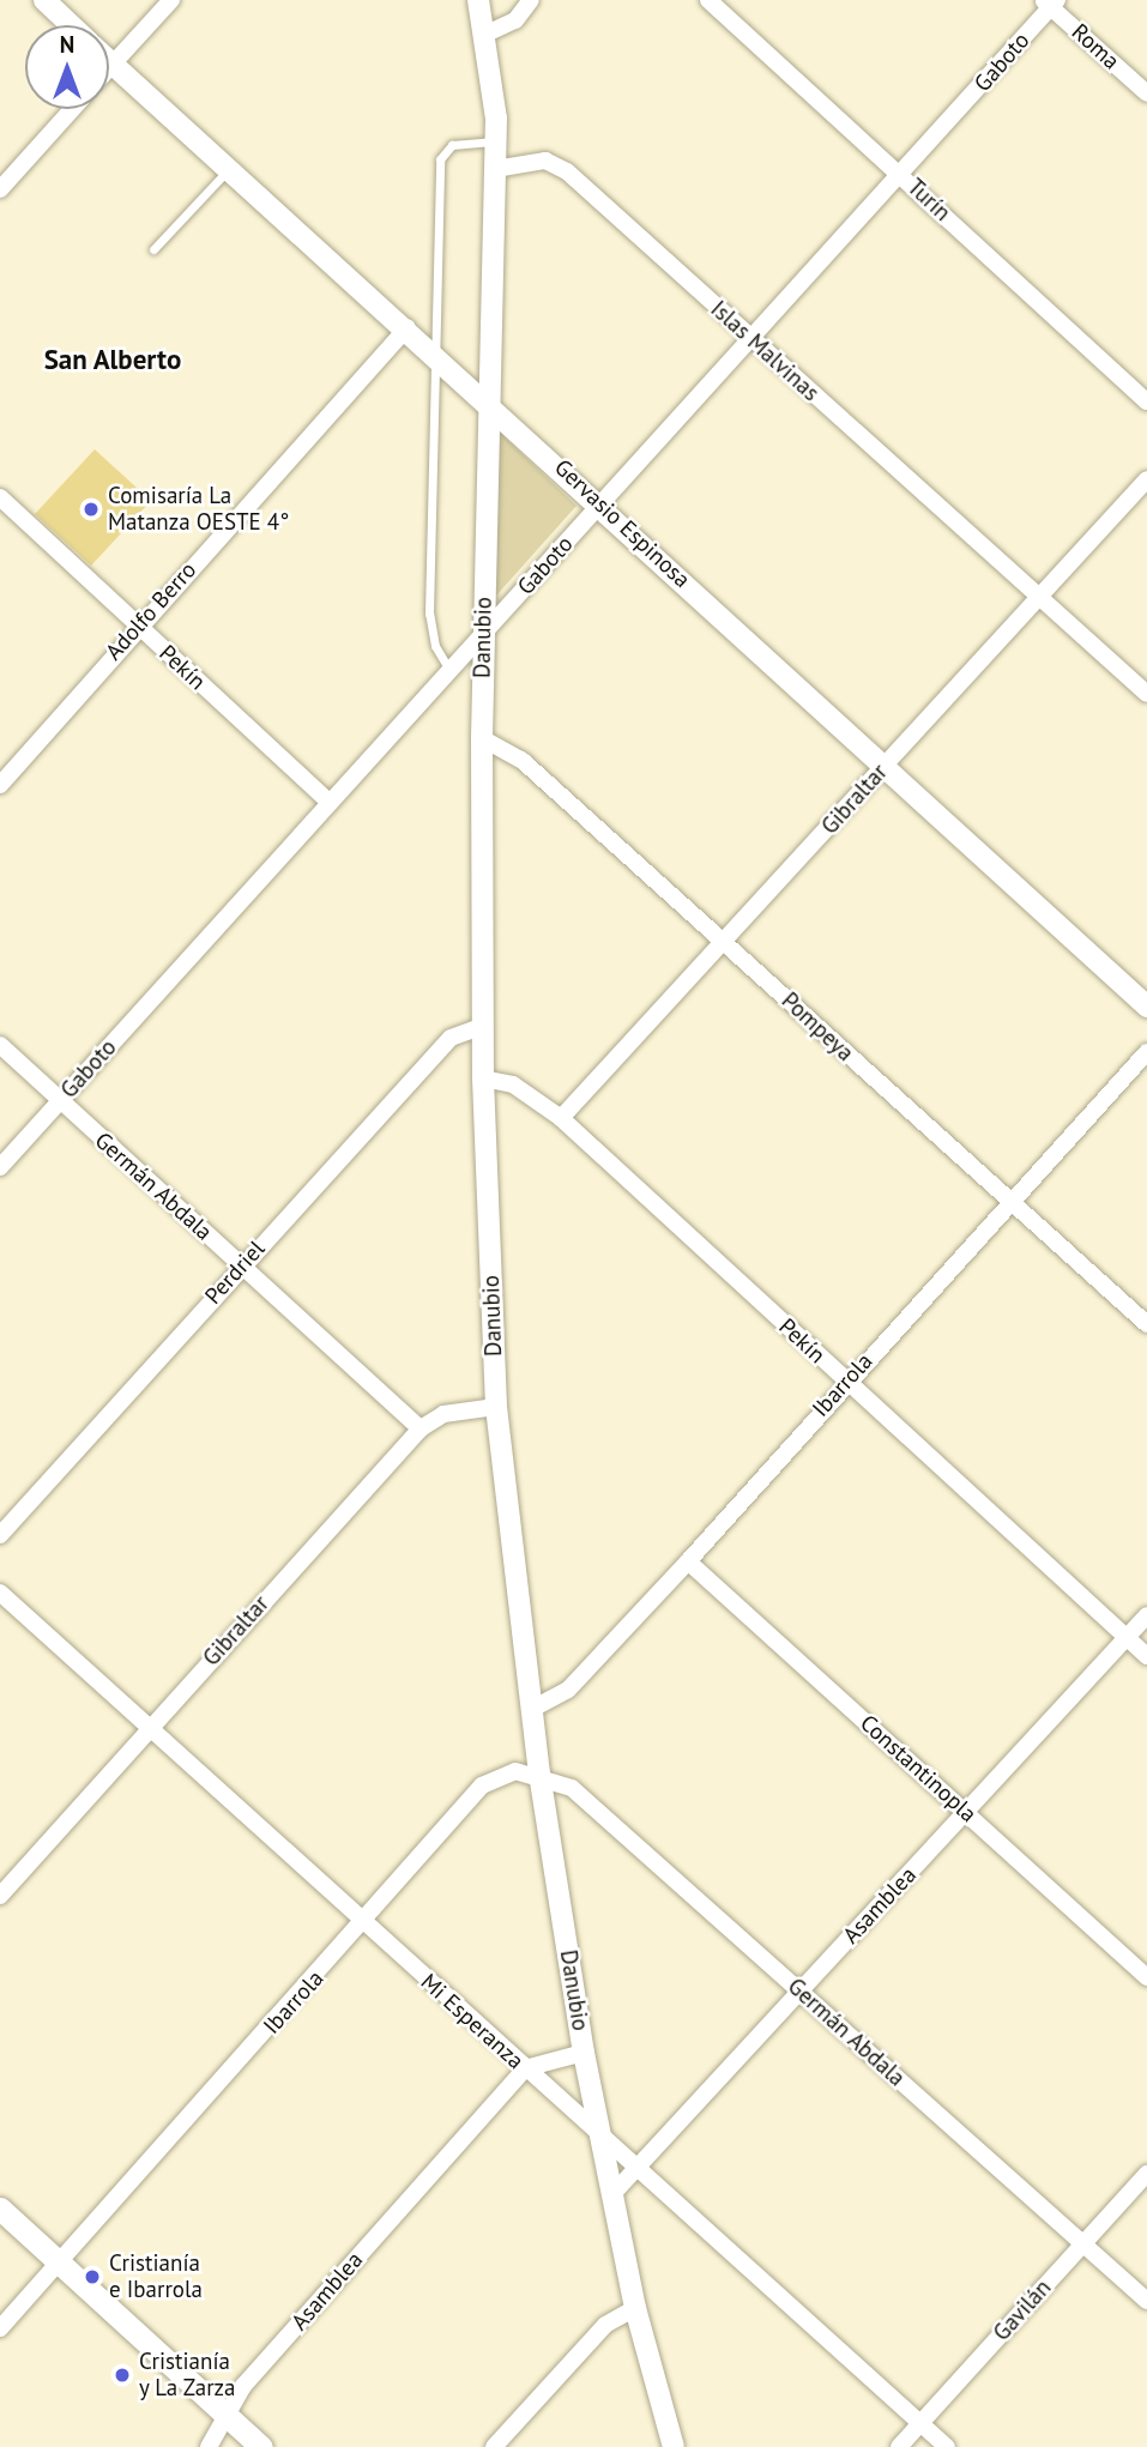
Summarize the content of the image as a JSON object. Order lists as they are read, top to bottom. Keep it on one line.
{"streets":{"street":["Roma","Gaboto","Turín","Islas Malvinas","Gervasio Espinosa","Adolfo Berro","Danubio","Pekín","Gibraltar","Pompeya","Germán Abdala","Perdriel","Ibarrola","Constantinopla","Asamblea","Mi Esperanza","Gavilán"]},"crossings":[["Roma","Gaboto"],["Gaboto","Turín"],["Gaboto","Islas Malvinas"],["Gaboto","Gervasio Espinosa"],["Gaboto","Danubio"],["Gaboto","Pekín"],["Gaboto","Germán Abdala"],["Islas Malvinas","Danubio"],["Islas Malvinas","Gibraltar"],["Gervasio Espinosa","Adolfo Berro"],["Gervasio Espinosa","Danubio"],["Gervasio Espinosa","Gibraltar"],["Adolfo Berro","Pekín"],["Danubio","Pekín"],["Danubio","Gibraltar"],["Danubio","Pompeya"],["Danubio","Germán Abdala"],["Danubio","Perdriel"],["Danubio","Ibarrola"],["Danubio","Asamblea"],["Danubio","Mi Esperanza"],["Pekín","Gibraltar"],["Pekín","Ibarrola"],["Pekín","Asamblea"],["Gibraltar","Pompeya"],["Gibraltar","Germán Abdala"],["Gibraltar","Mi Esperanza"],["Pompeya","Ibarrola"],["Germán Abdala","Perdriel"],["Germán Abdala","Ibarrola"],["Germán Abdala","Asamblea"],["Germán Abdala","Gavilán"],["Ibarrola","Constantinopla"],["Ibarrola","Mi Esperanza"],["Constantinopla","Asamblea"],["Asamblea","Mi Esperanza"],["Mi Esperanza","Gavilán"]],"districts":["San Alberto"],"places":["Comisaría La Matanza OESTE 4°","Cristianía e Ibarrola","Cristianía y La Zarza"],"north":"top"}
